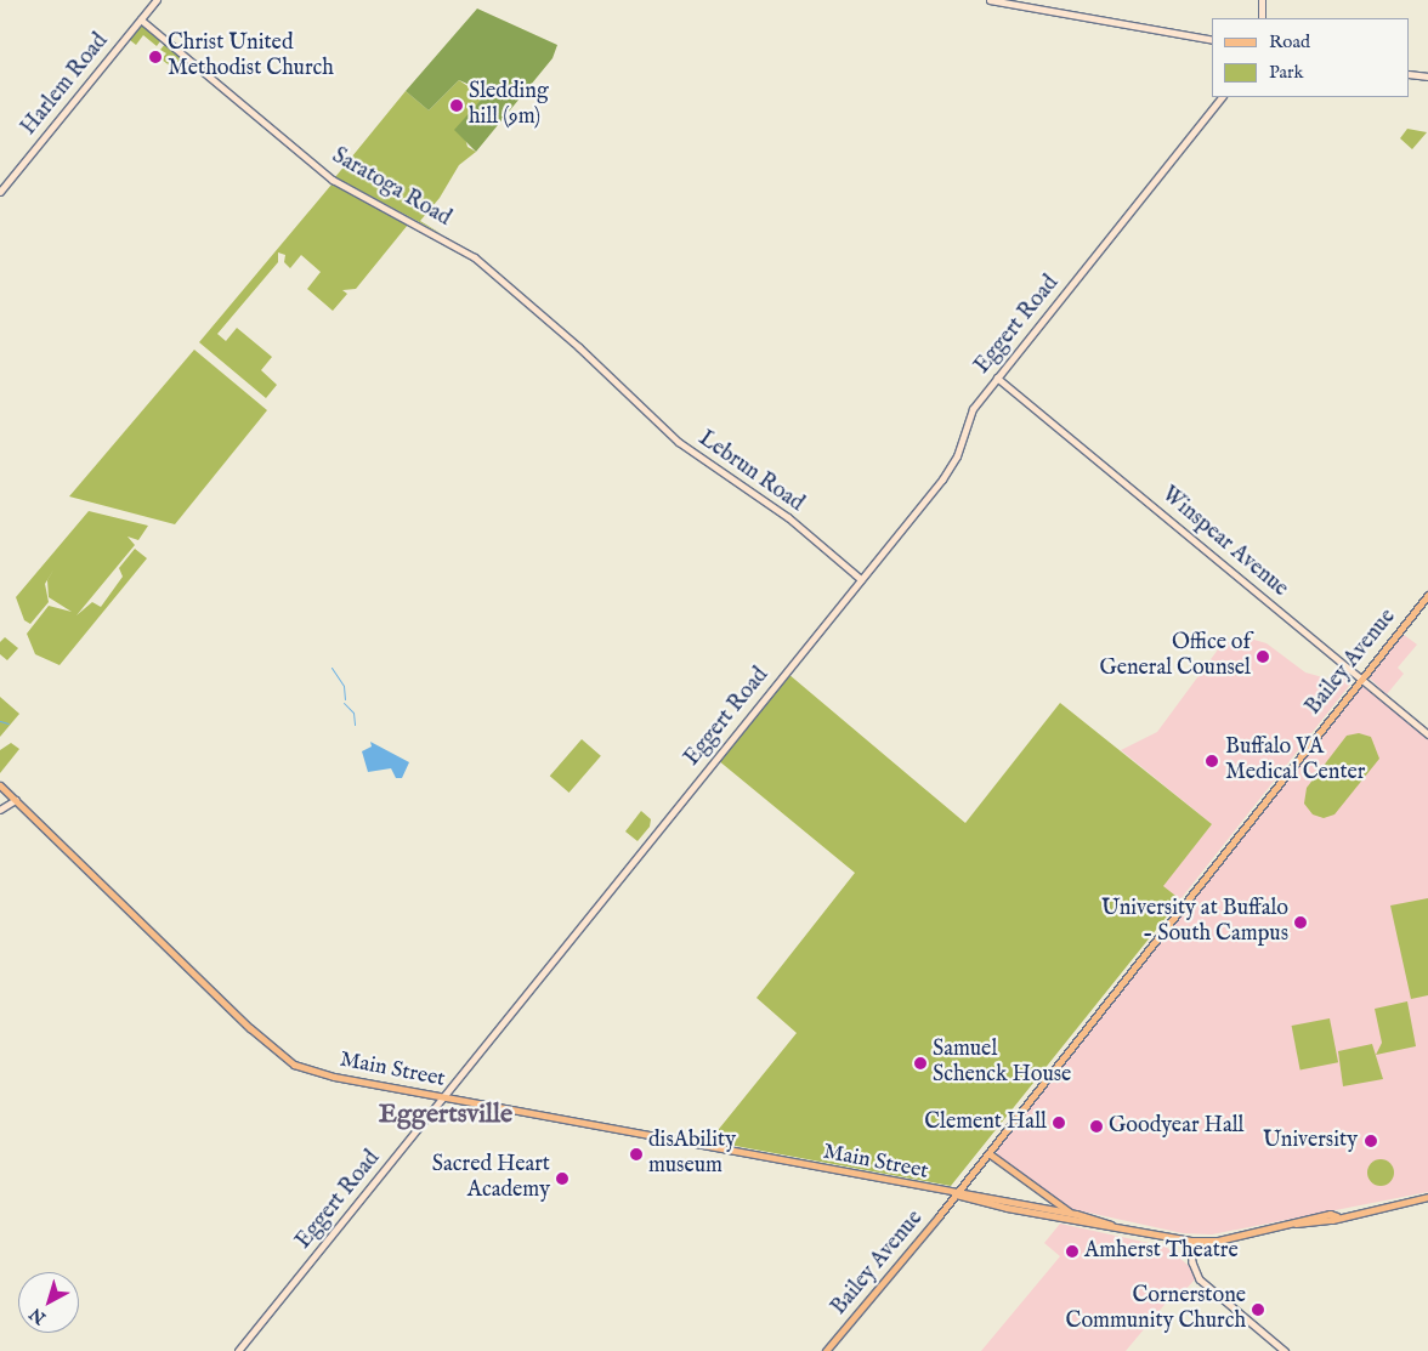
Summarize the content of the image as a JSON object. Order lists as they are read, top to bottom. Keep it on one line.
{"streets":{"main road":["Bailey Avenue","Main Street"],"street":["Harlem Road","Saratoga Road","Eggert Road","Lebrun Road","Winspear Avenue"]},"crossings":[["Harlem Road","Saratoga Road"],["Saratoga Road","Lebrun Road"],["Eggert Road","Lebrun Road"],["Eggert Road","Winspear Avenue"],["Eggert Road","Main Street"],["Winspear Avenue","Bailey Avenue"],["Bailey Avenue","Main Street"]],"districts":["Eggertsville"],"places":["Christ United Methodist Church","Sledding hill (9m)","Office of General Counsel","Buffalo VA Medical Center","University at Buffalo - South Campus","Samuel Schenck House","Clement Hall","Goodyear Hall","University","disAbility museum","Sacred Heart Academy","Amherst Theatre","Cornerstone Community Church"],"legend":["Road","Park"],"north":"bottom left"}
